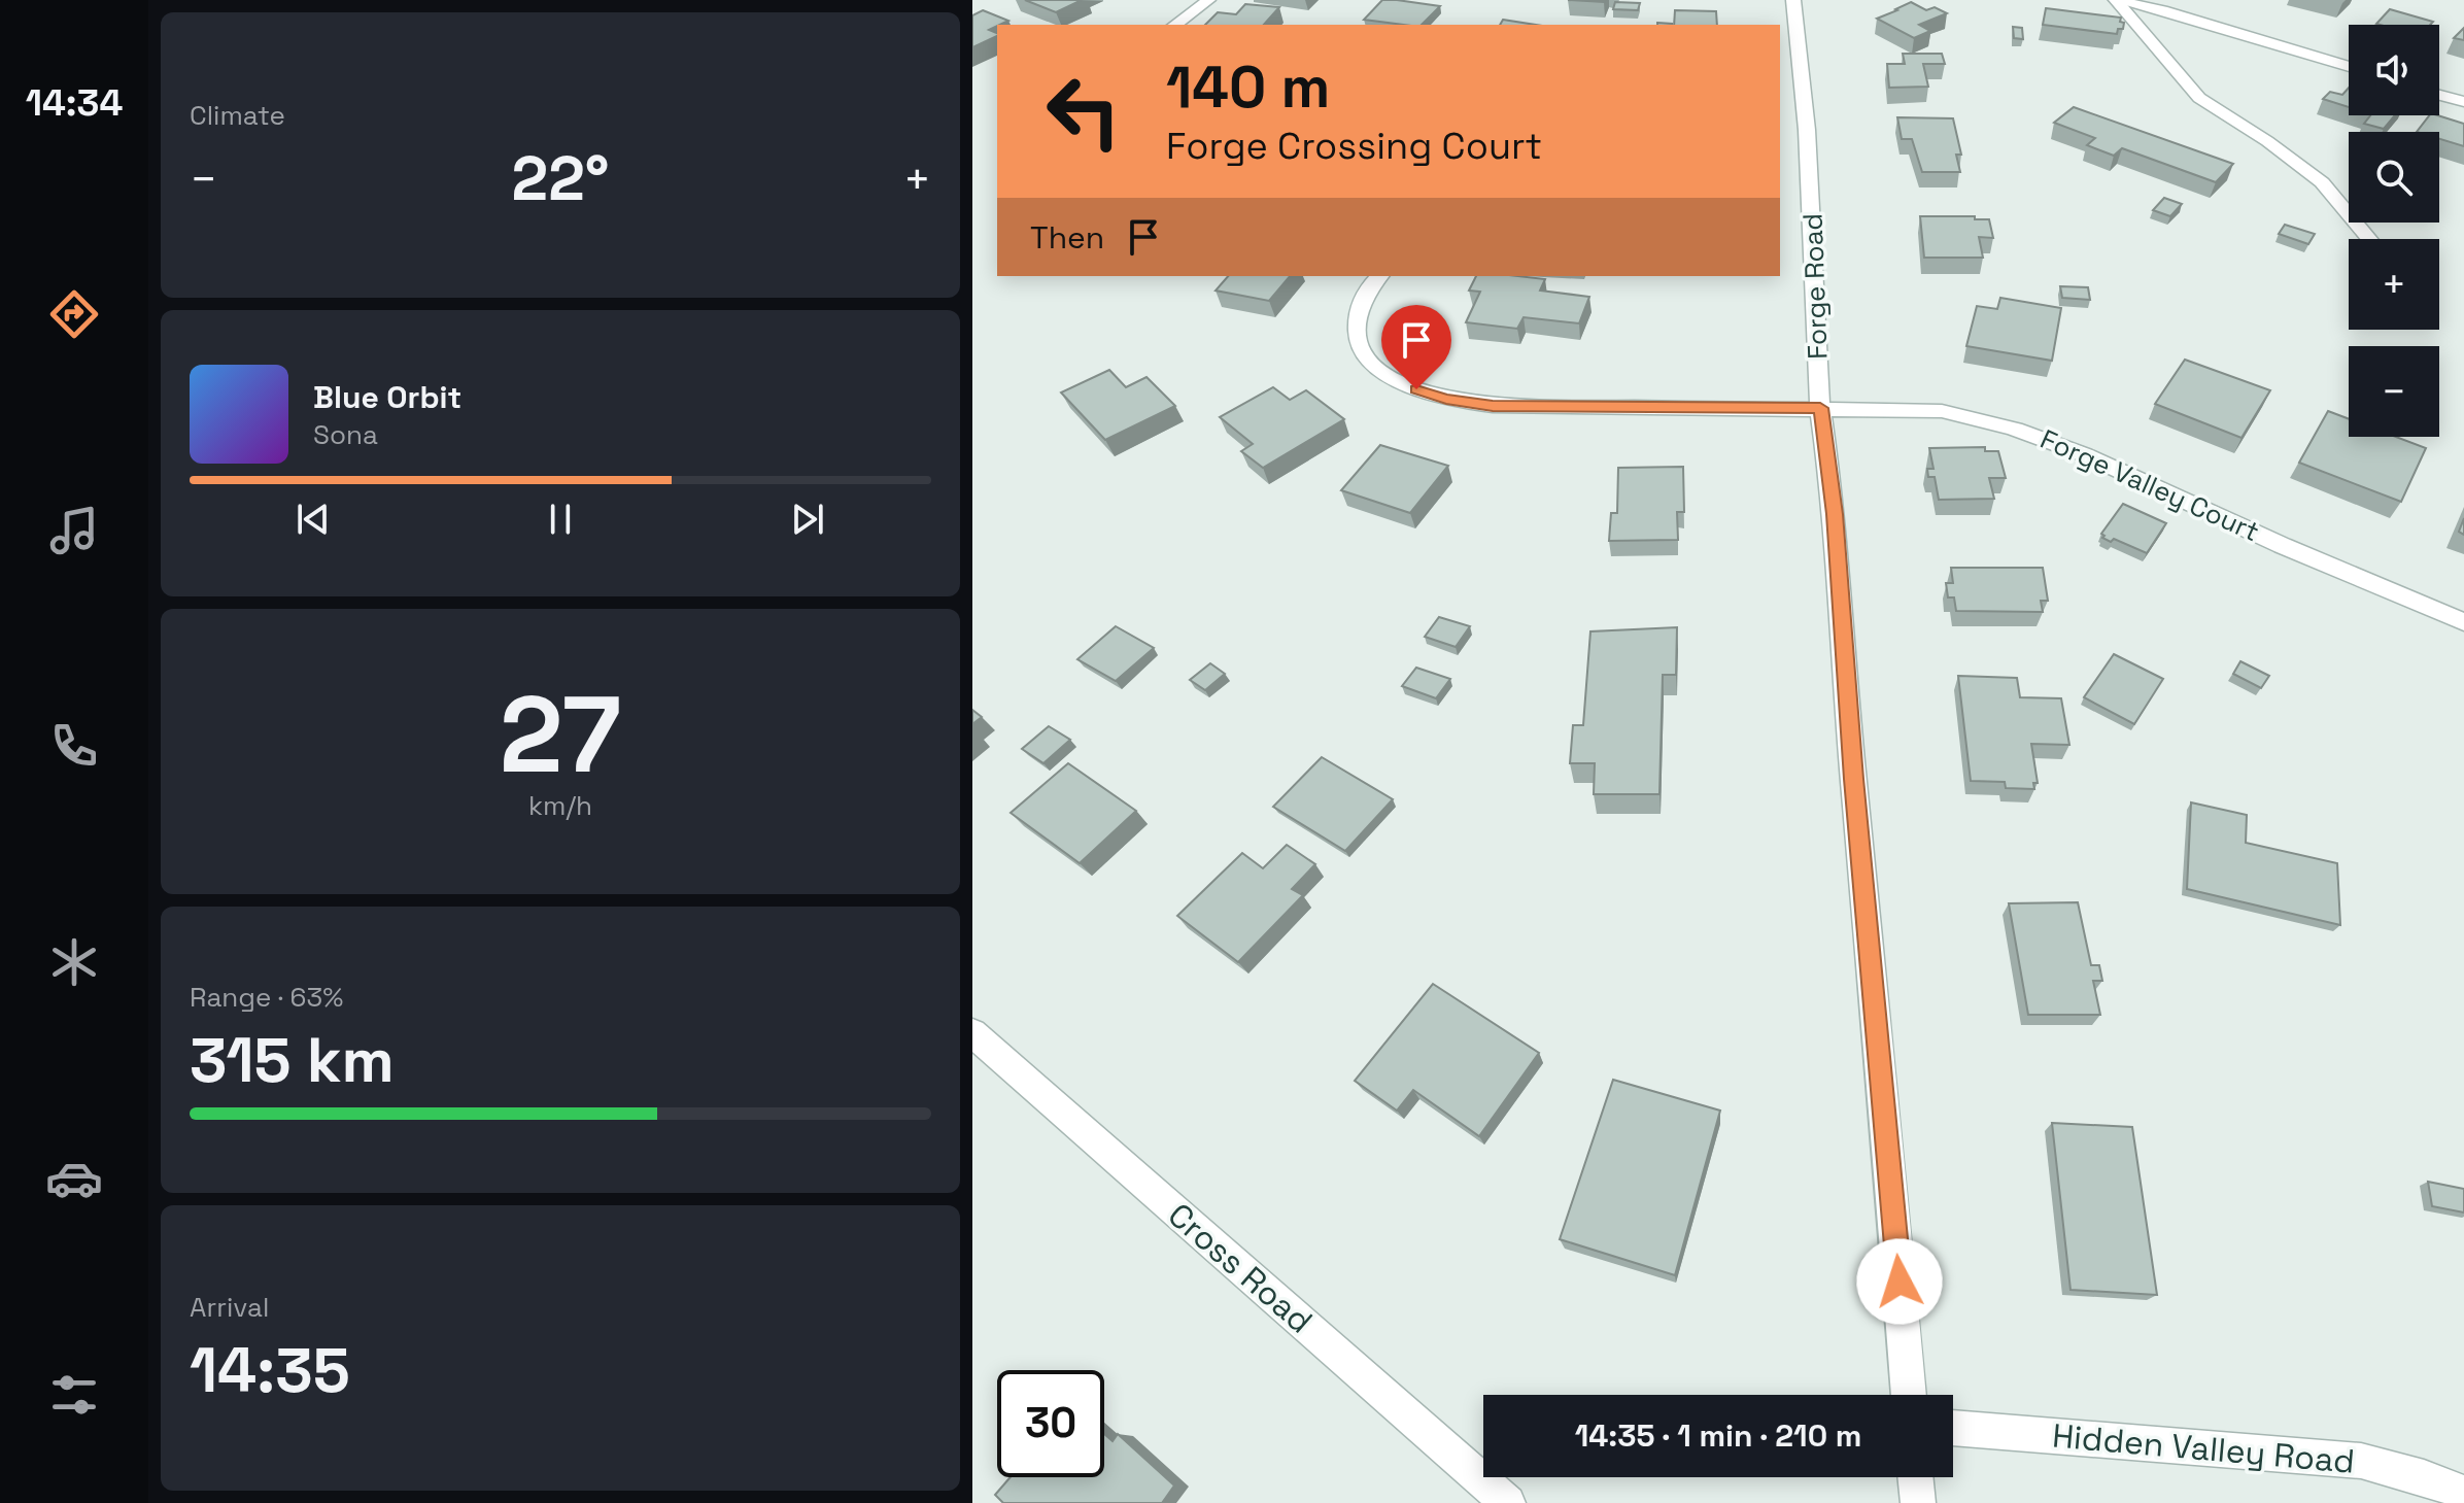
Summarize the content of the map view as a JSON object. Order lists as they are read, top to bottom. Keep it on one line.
{"streets":{"street":["Forge Road","Forge Valley Court","Cross Road","Hidden Valley Road"]},"crossings":[["Forge Road","Forge Valley Court"]],"page":{"tabs":"14:34","tile":["Climate",["27","km/h"],["Range · 63%","315 km"],["Arrival","14:35"]],"map_buttons":["+","−"],"turn":["140 m","Forge Crossing Court"],"heat":["−","22°","+"],"then":"Then","song":["Blue Orbit","Sona"],"limit":"30","trip":"14:35 · 1 min · 210 m"}}
